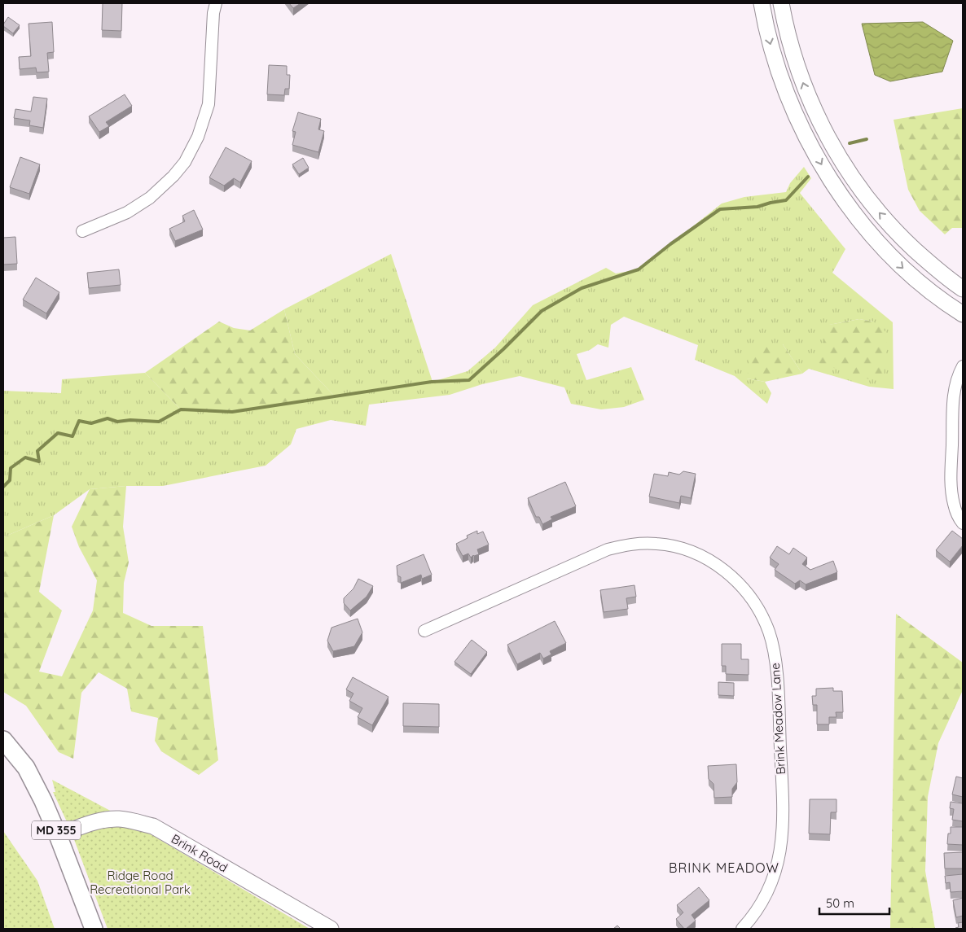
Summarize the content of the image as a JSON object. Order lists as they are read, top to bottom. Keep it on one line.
{"streets":{"main road":["MD 355","Brink Road"],"street":["Brink Meadow Lane"]},"crossings":[["MD 355","Brink Road"]],"districts":["BRINK MEADOW"],"parks":["Ridge Road Recreational Park"],"scale_bar":"50 m"}
